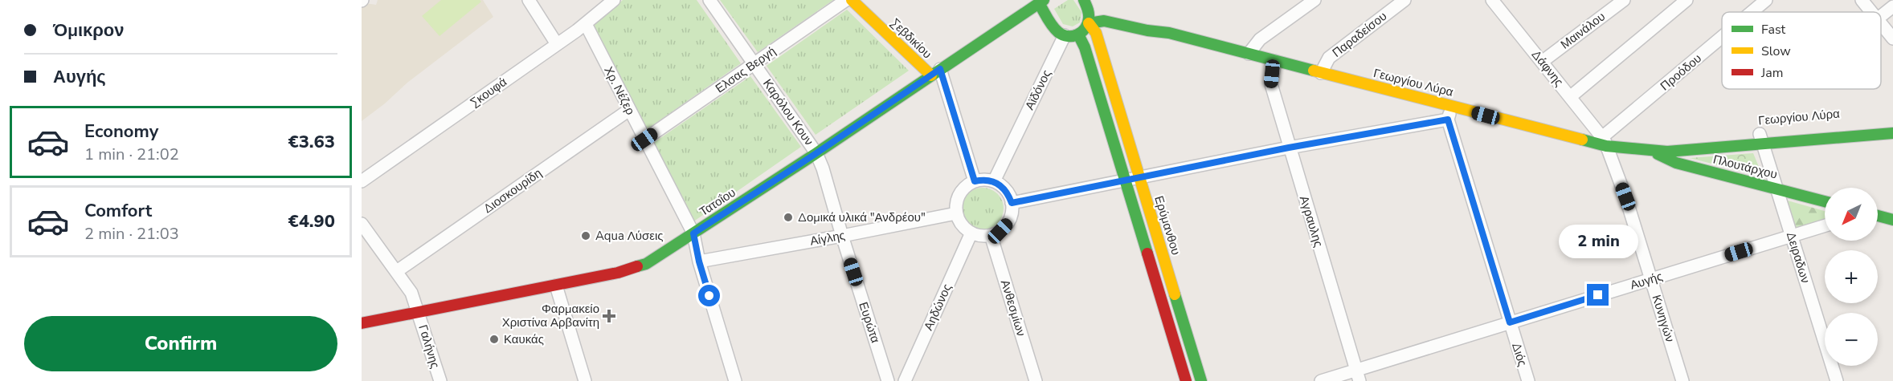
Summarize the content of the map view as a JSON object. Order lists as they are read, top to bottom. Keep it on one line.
{"streets":{"main road":["Σεβδικίου","Γεωργίου Λύρα","Πλουτάρχου","Τατοΐου","Ερύμανθου"],"street":["Μαινάλου","Παραδείσου","Δάφνης","Ελσας Βεργή","Προόδου","Αϊδόνος","Χρ. Νέζερ","Σκουφά","Καρόλου Κουν","Διοσκουρίδη","Αγραυλης","Αίγλης","Δειραδων","Αυγής","Αηδώνος","Ανθεσμίων","Κυνηγών","Ευρώτα","Γαλήνης","Διός"]},"crossings":[["Μαινάλου","Δάφνης"],["Παραδείσου","Γεωργίου Λύρα"],["Σεβδικίου","Τατοΐου"],["Δάφνης","Προόδου"],["Δάφνης","Γεωργίου Λύρα"],["Δάφνης","Κυνηγών"],["Ελσας Βεργή","Χρ. Νέζερ"],["Ελσας Βεργή","Καρόλου Κουν"],["Προόδου","Γεωργίου Λύρα"],["Προόδου","Κυνηγών"],["Γεωργίου Λύρα","Πλουτάρχου"],["Γεωργίου Λύρα","Αγραυλης"],["Γεωργίου Λύρα","Ερύμανθου"],["Γεωργίου Λύρα","Δειραδων"],["Γεωργίου Λύρα","Κυνηγών"],["Αϊδόνος","Αίγλης"],["Αϊδόνος","Αηδώνος"],["Αϊδόνος","Ανθεσμίων"],["Χρ. Νέζερ","Σκουφά"],["Χρ. Νέζερ","Διοσκουρίδη"],["Χρ. Νέζερ","Τατοΐου"],["Χρ. Νέζερ","Αίγλης"],["Καρόλου Κουν","Τατοΐου"],["Καρόλου Κουν","Ευρώτα"],["Πλουτάρχου","Δειραδων"],["Διοσκουρίδη","Γαλήνης"],["Τατοΐου","Ευρώτα"],["Τατοΐου","Γαλήνης"],["Αγραυλης","Αυγής"],["Αίγλης","Αηδώνος"],["Αίγλης","Ανθεσμίων"],["Αίγλης","Ευρώτα"],["Δειραδων","Αυγής"],["Αυγής","Κυνηγών"],["Αυγής","Διός"],["Αηδώνος","Ανθεσμίων"]],"places":{"other":["Δομικά υλικά \"Ανδρέου\"","Aqua Λύσεις","Καυκάς"],"health":["Φαρμακείο Χριστίνα Αρβανίτη"]},"legend":["Fast","Slow","Jam"],"north":"bottom left","page":{"banner":["Όμικρον","Αυγής"],"list":[{"name":"Economy","note":"1 min · 21:02","value":"€3.63"},{"name":"Comfort","note":"2 min · 21:03","value":"€4.90"}],"map_buttons":["+","−"],"bubble":"2 min","buttons":"Confirm"}}
